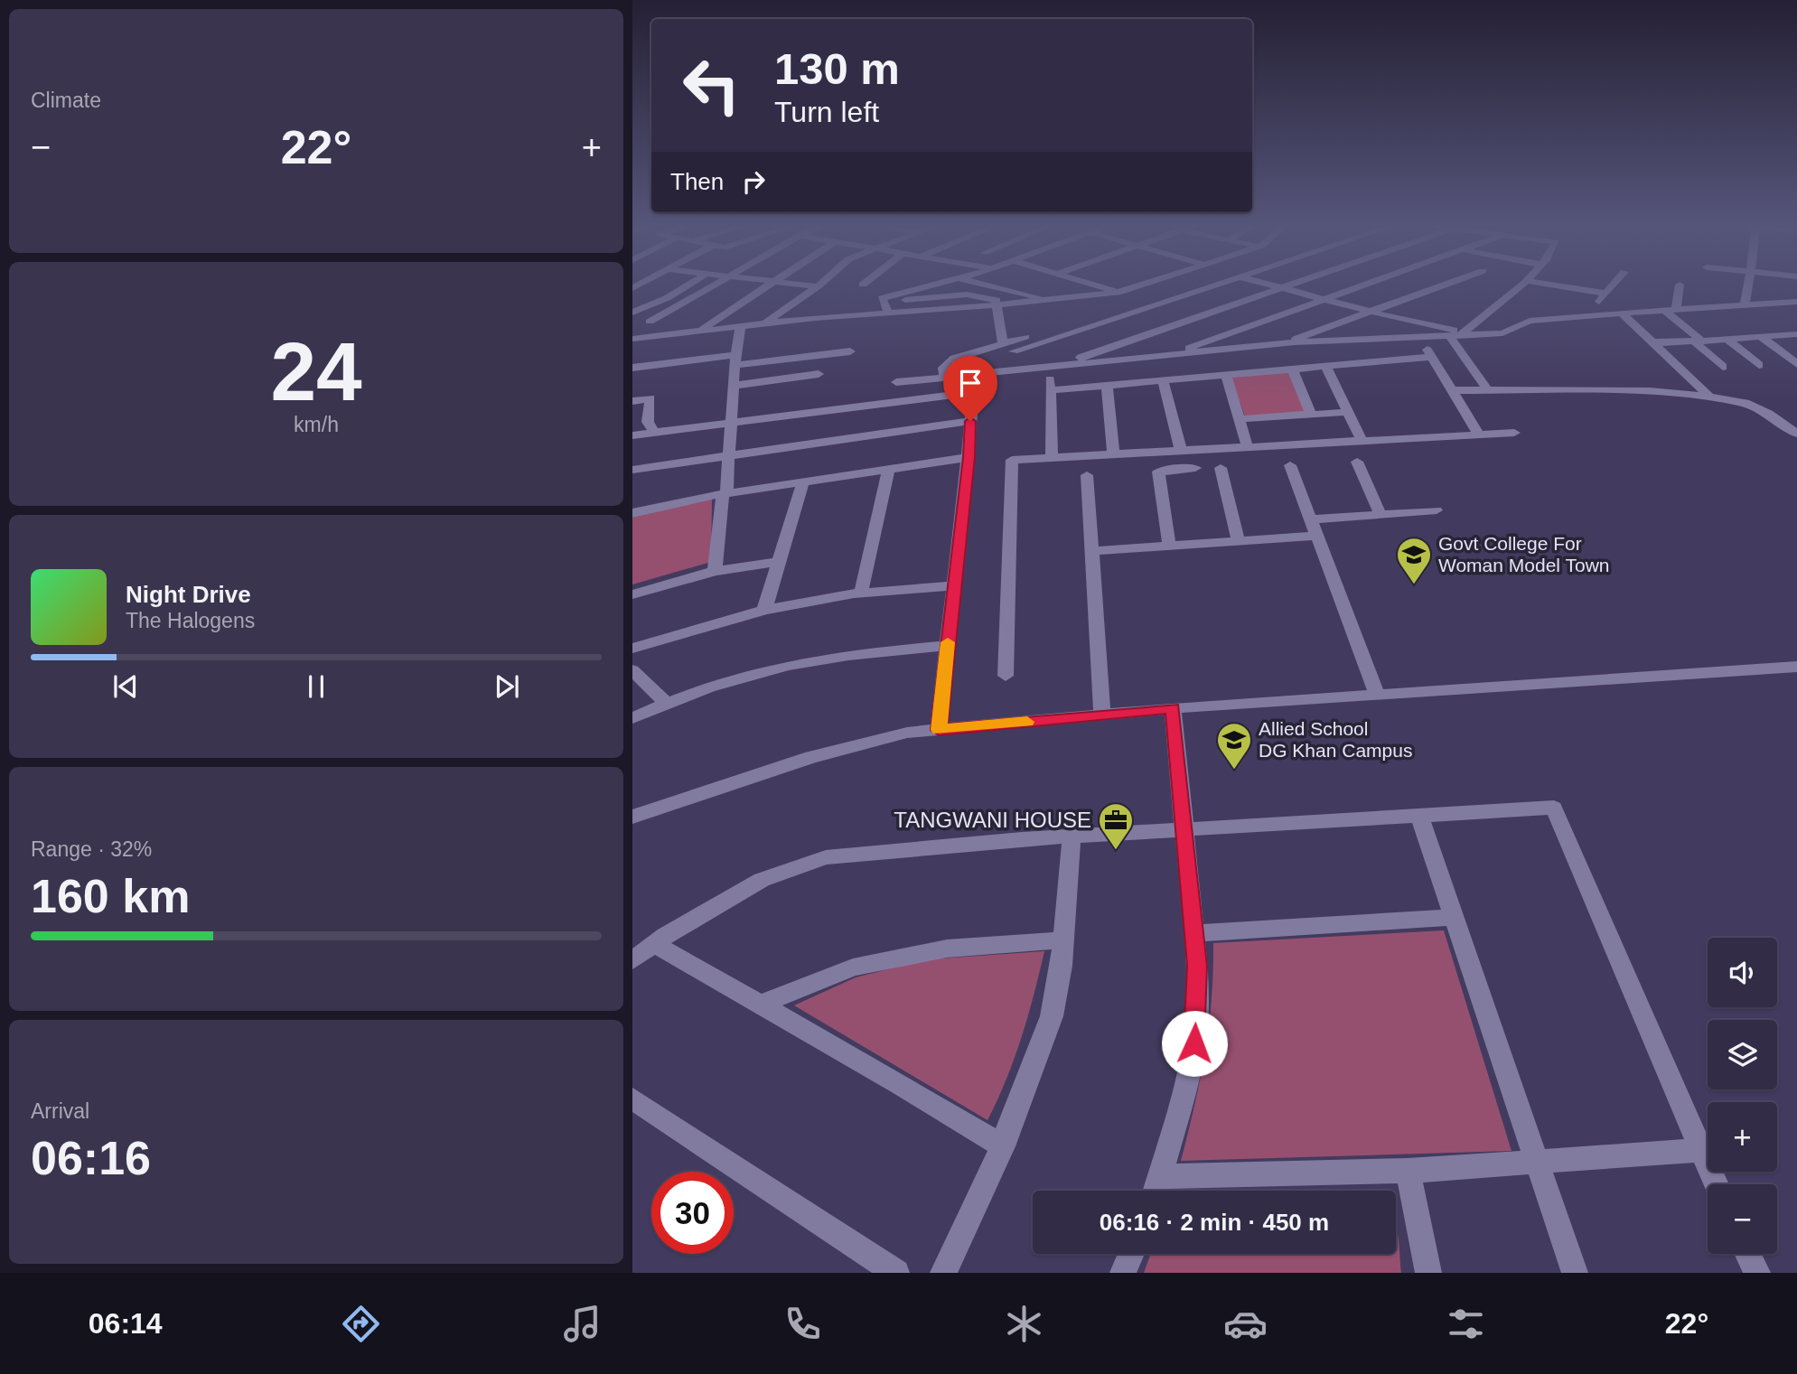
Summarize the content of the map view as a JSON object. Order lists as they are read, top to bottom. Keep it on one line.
{"places":{"school or university":["Govt College For Woman Model Town","Allied School DG Khan Campus"],"office":["TANGWANI HOUSE"]},"page":{"tile":["Climate",["24","km/h"],["Range · 32%","160 km"],["Arrival","06:16"]],"turn":["130 m","Turn left"],"heat":["−","22°","+"],"then":"Then","song":["Night Drive","The Halogens"],"map_buttons":["+","−"],"limit":"30","trip":"06:16 · 2 min · 450 m","tabs":["06:14","22°"]}}
